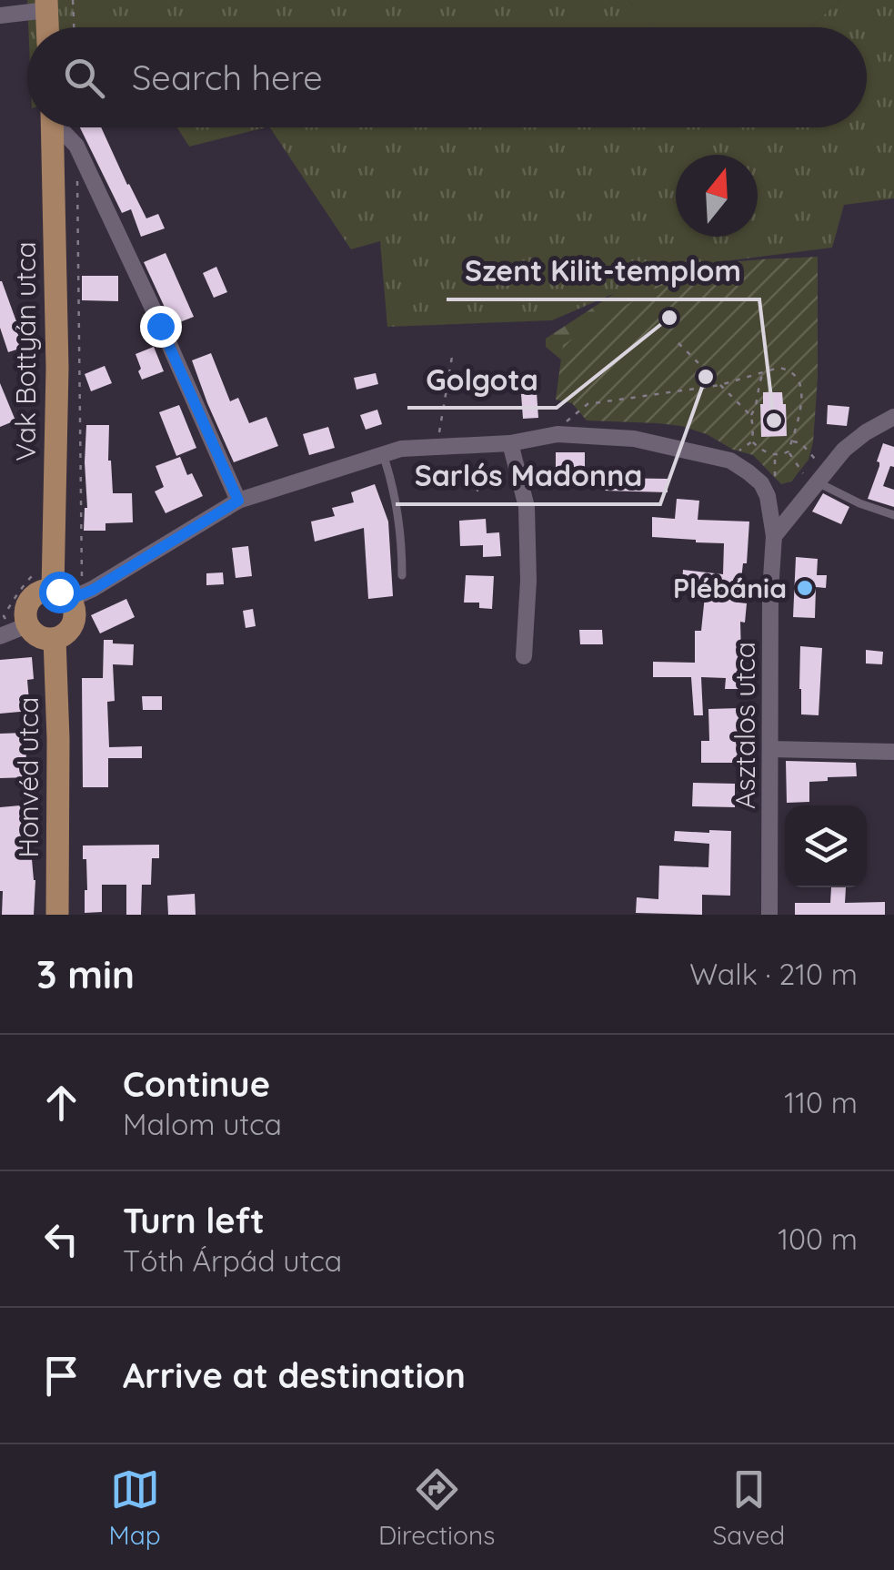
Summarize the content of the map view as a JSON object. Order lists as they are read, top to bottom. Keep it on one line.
{"streets":{"main road":["Vak Bottyán utca","Honvéd utca"],"street":["Asztalos utca"]},"crossings":[["Vak Bottyán utca","Asztalos utca"],["Vak Bottyán utca","Honvéd utca"]],"places":["Golgota","Sarlós Madonna","Szent Kilit-templom","Plébánia"],"north":"top","page":{"search":"Search here","heading":["3 min","Walk · 210 m"],"list":[["Continue","Malom utca","110 m"],["Turn left","Tóth Árpád utca","100 m"],"Arrive at destination"],"nav":["Map","Directions","Saved"]}}
